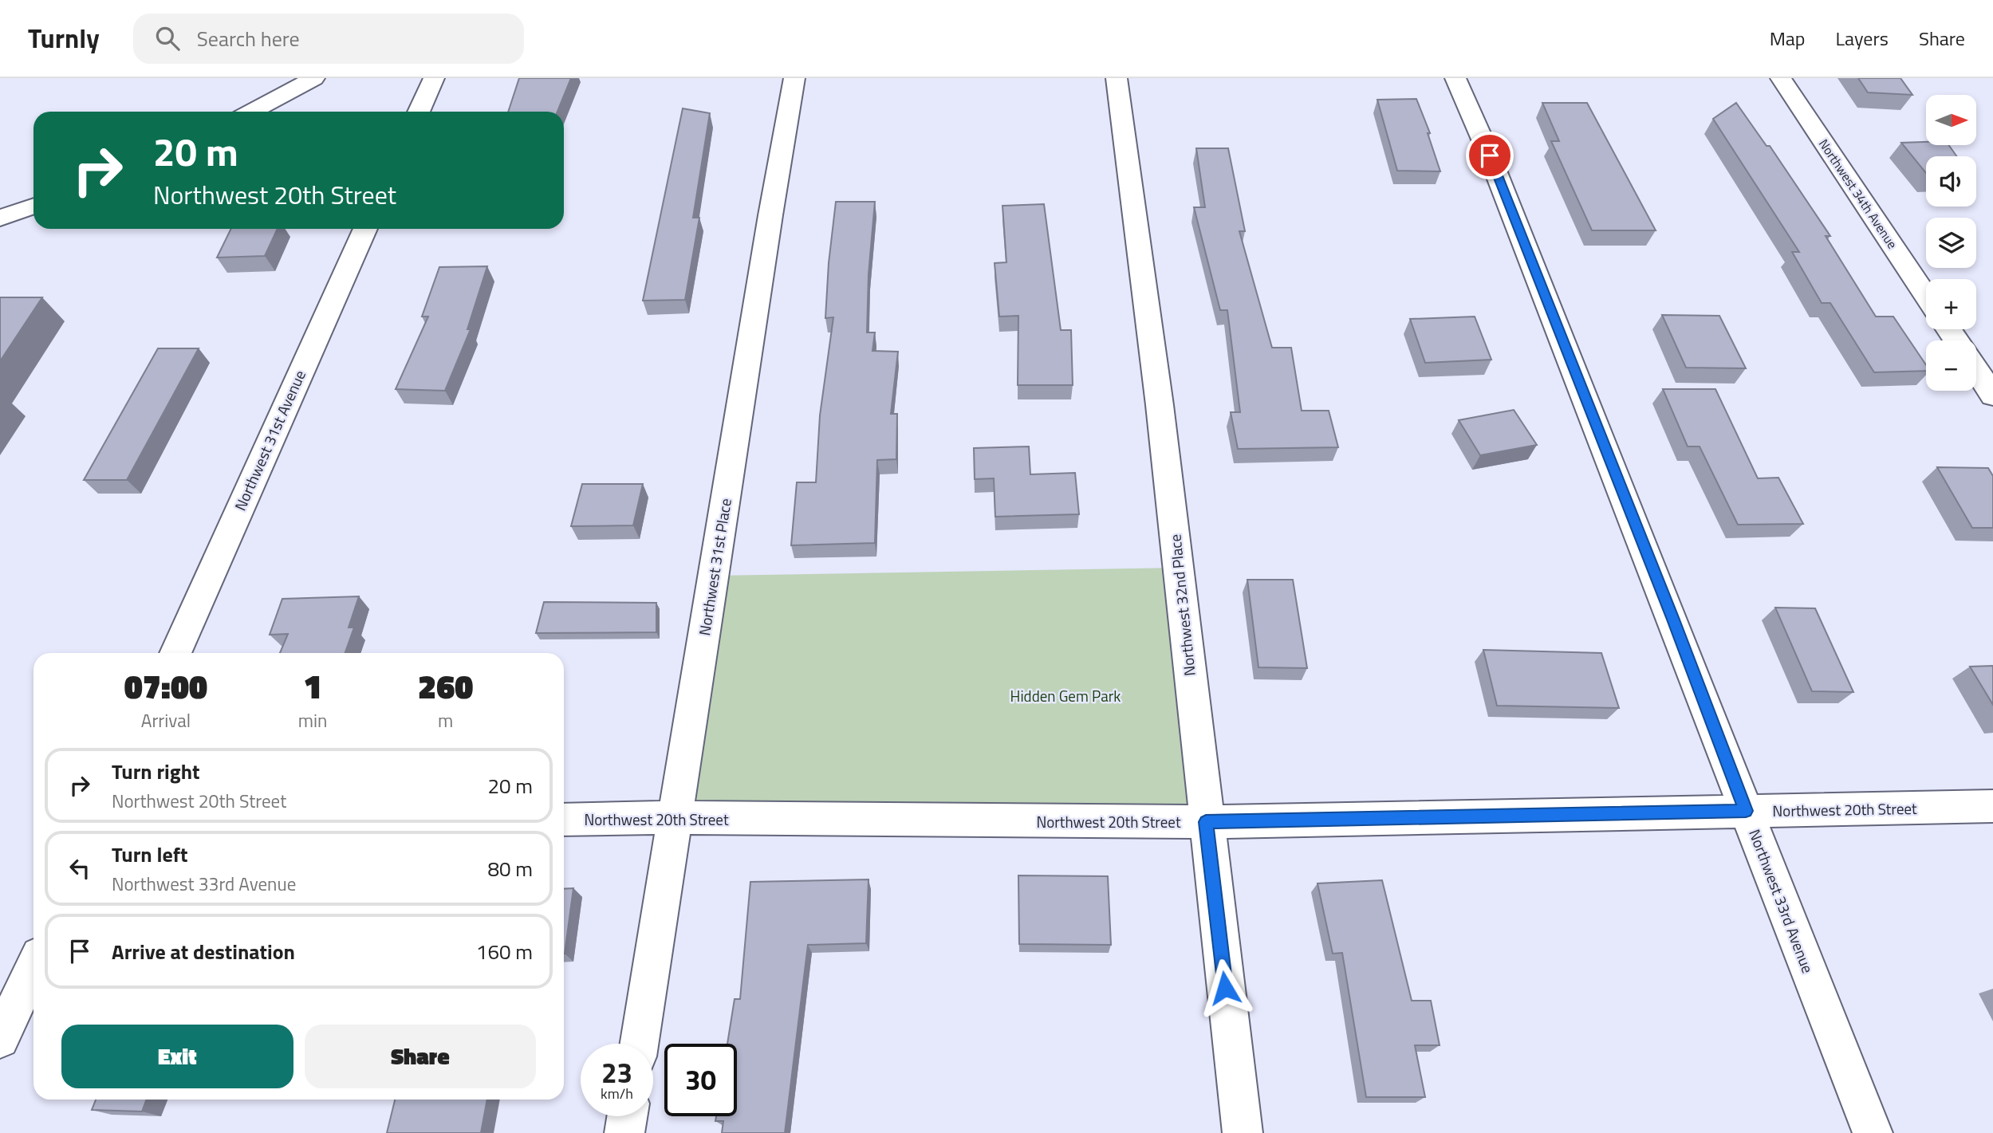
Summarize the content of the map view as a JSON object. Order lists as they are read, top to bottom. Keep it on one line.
{"streets":{"street":["Northwest 34th Avenue","Northwest 31st Avenue","Northwest 31st Place","Northwest 32nd Place","Northwest 20th Street","Northwest 33rd Avenue"]},"crossings":[["Northwest 31st Place","Northwest 20th Street"],["Northwest 32nd Place","Northwest 20th Street"],["Northwest 20th Street","Northwest 33rd Avenue"]],"parks":["Hidden Gem Park"],"north":"right","page":{"header":"Turnly","search":"Search here","nav":["Map","Layers","Share"],"map_buttons":["+","−"],"turn":["20 m","Northwest 20th Street"],"eta":["07:00","Arrival","1","min","260","m"],"list":[{"name":"Turn right","note":"Northwest 20th Street","value":"20 m"},{"name":"Turn left","note":"Northwest 33rd Avenue","value":"80 m"},{"name":"Arrive at destination","value":"160 m"}],"buttons":["Exit","Share"],"speed":"23 km/h","limit":"30"}}
